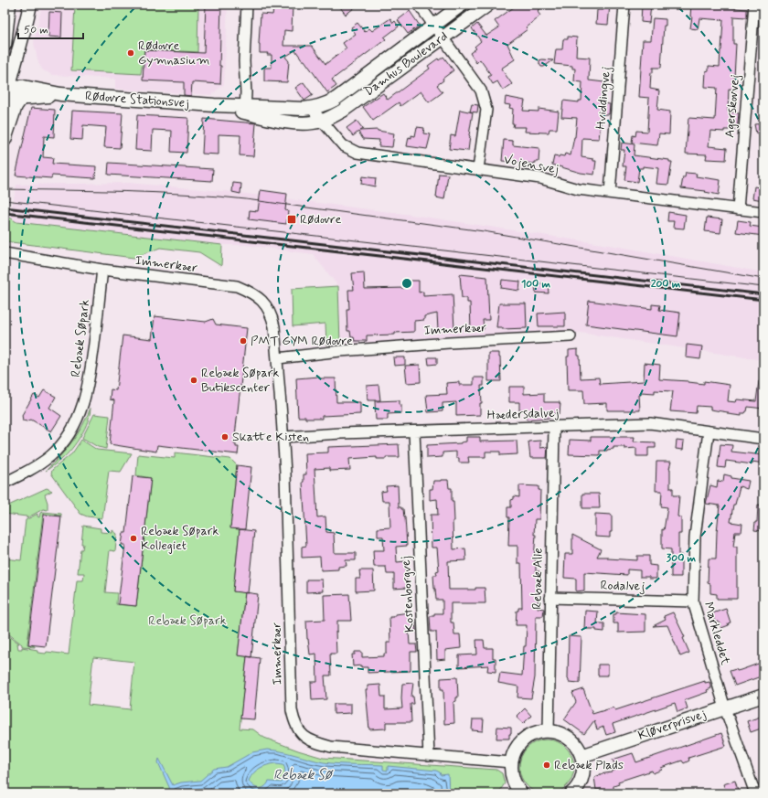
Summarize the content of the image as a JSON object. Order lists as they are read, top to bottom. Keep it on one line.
{"streets":{"street":["Damhus Boulevard","Hviddingvej","Rødovre Stationsvej","Agerskovvej","Vojensvej","Immerkær","Rebæk Søpark","Hædersdalvej","Rebæk Alle","Rodalvej","Kostenborgvej","Markleddet","Kløverprisvej"]},"crossings":[["Damhus Boulevard","Rødovre Stationsvej"],["Damhus Boulevard","Vojensvej"],["Hviddingvej","Vojensvej"],["Rødovre Stationsvej","Vojensvej"],["Agerskovvej","Vojensvej"],["Immerkær","Rebæk Søpark"],["Immerkær","Hædersdalvej"],["Immerkær","Kostenborgvej"],["Hædersdalvej","Rebæk Alle"],["Hædersdalvej","Kostenborgvej"],["Hædersdalvej","Markleddet"],["Rebæk Alle","Rodalvej"],["Rodalvej","Markleddet"],["Markleddet","Kløverprisvej"]],"water":["Rebæk Sø"],"parks":["Rebæk Søpark"],"places":{"other":["Rødovre Gymnasium","PMT GYM Rødovre","Rebæk Søpark Butikscenter","Skatte Kisten","Rebæk Søpark Kollegiet","Rebæk Plads"],"transit":["Rødovre"]},"scale_bar":"50 m","rings":["100 m","200 m","300 m"]}
